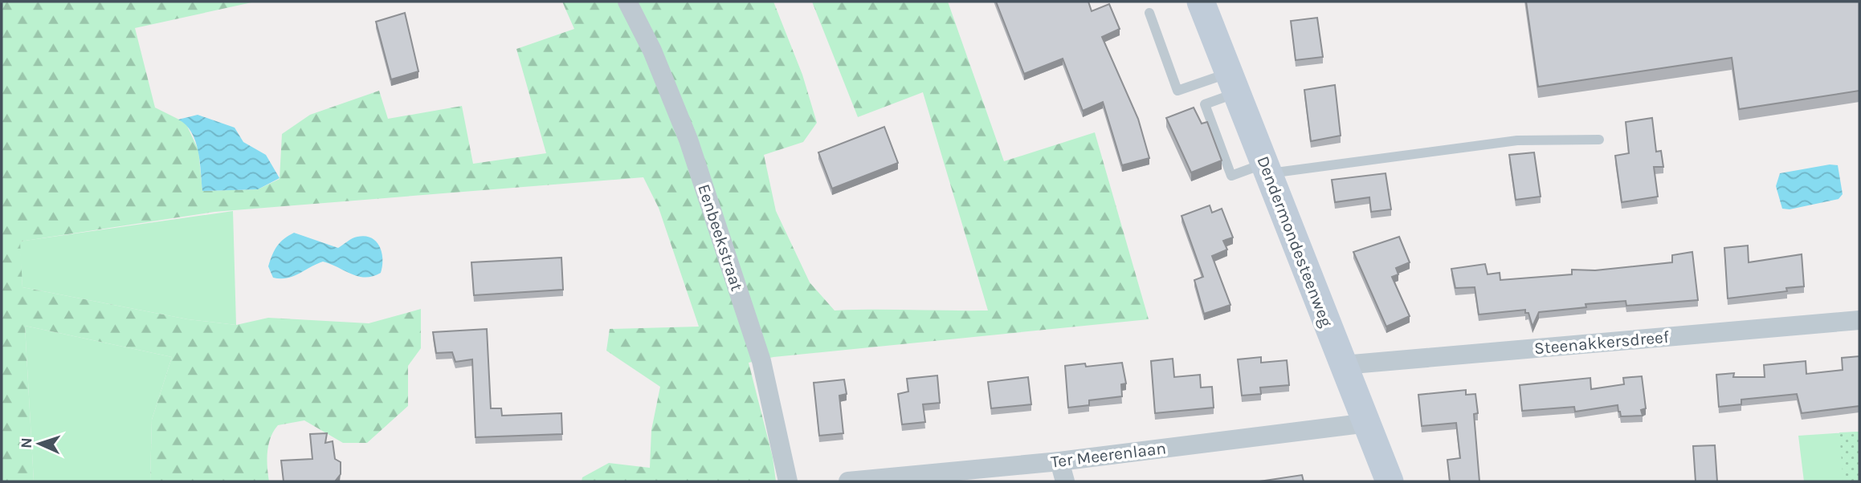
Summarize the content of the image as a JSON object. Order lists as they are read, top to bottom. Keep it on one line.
{"streets":{"main road":["Dendermondesteenweg"],"street":["Eenbeekstraat","Steenakkersdreef","Ter Meerenlaan"]},"crossings":[["Dendermondesteenweg","Steenakkersdreef"],["Dendermondesteenweg","Ter Meerenlaan"]],"north":"left"}
